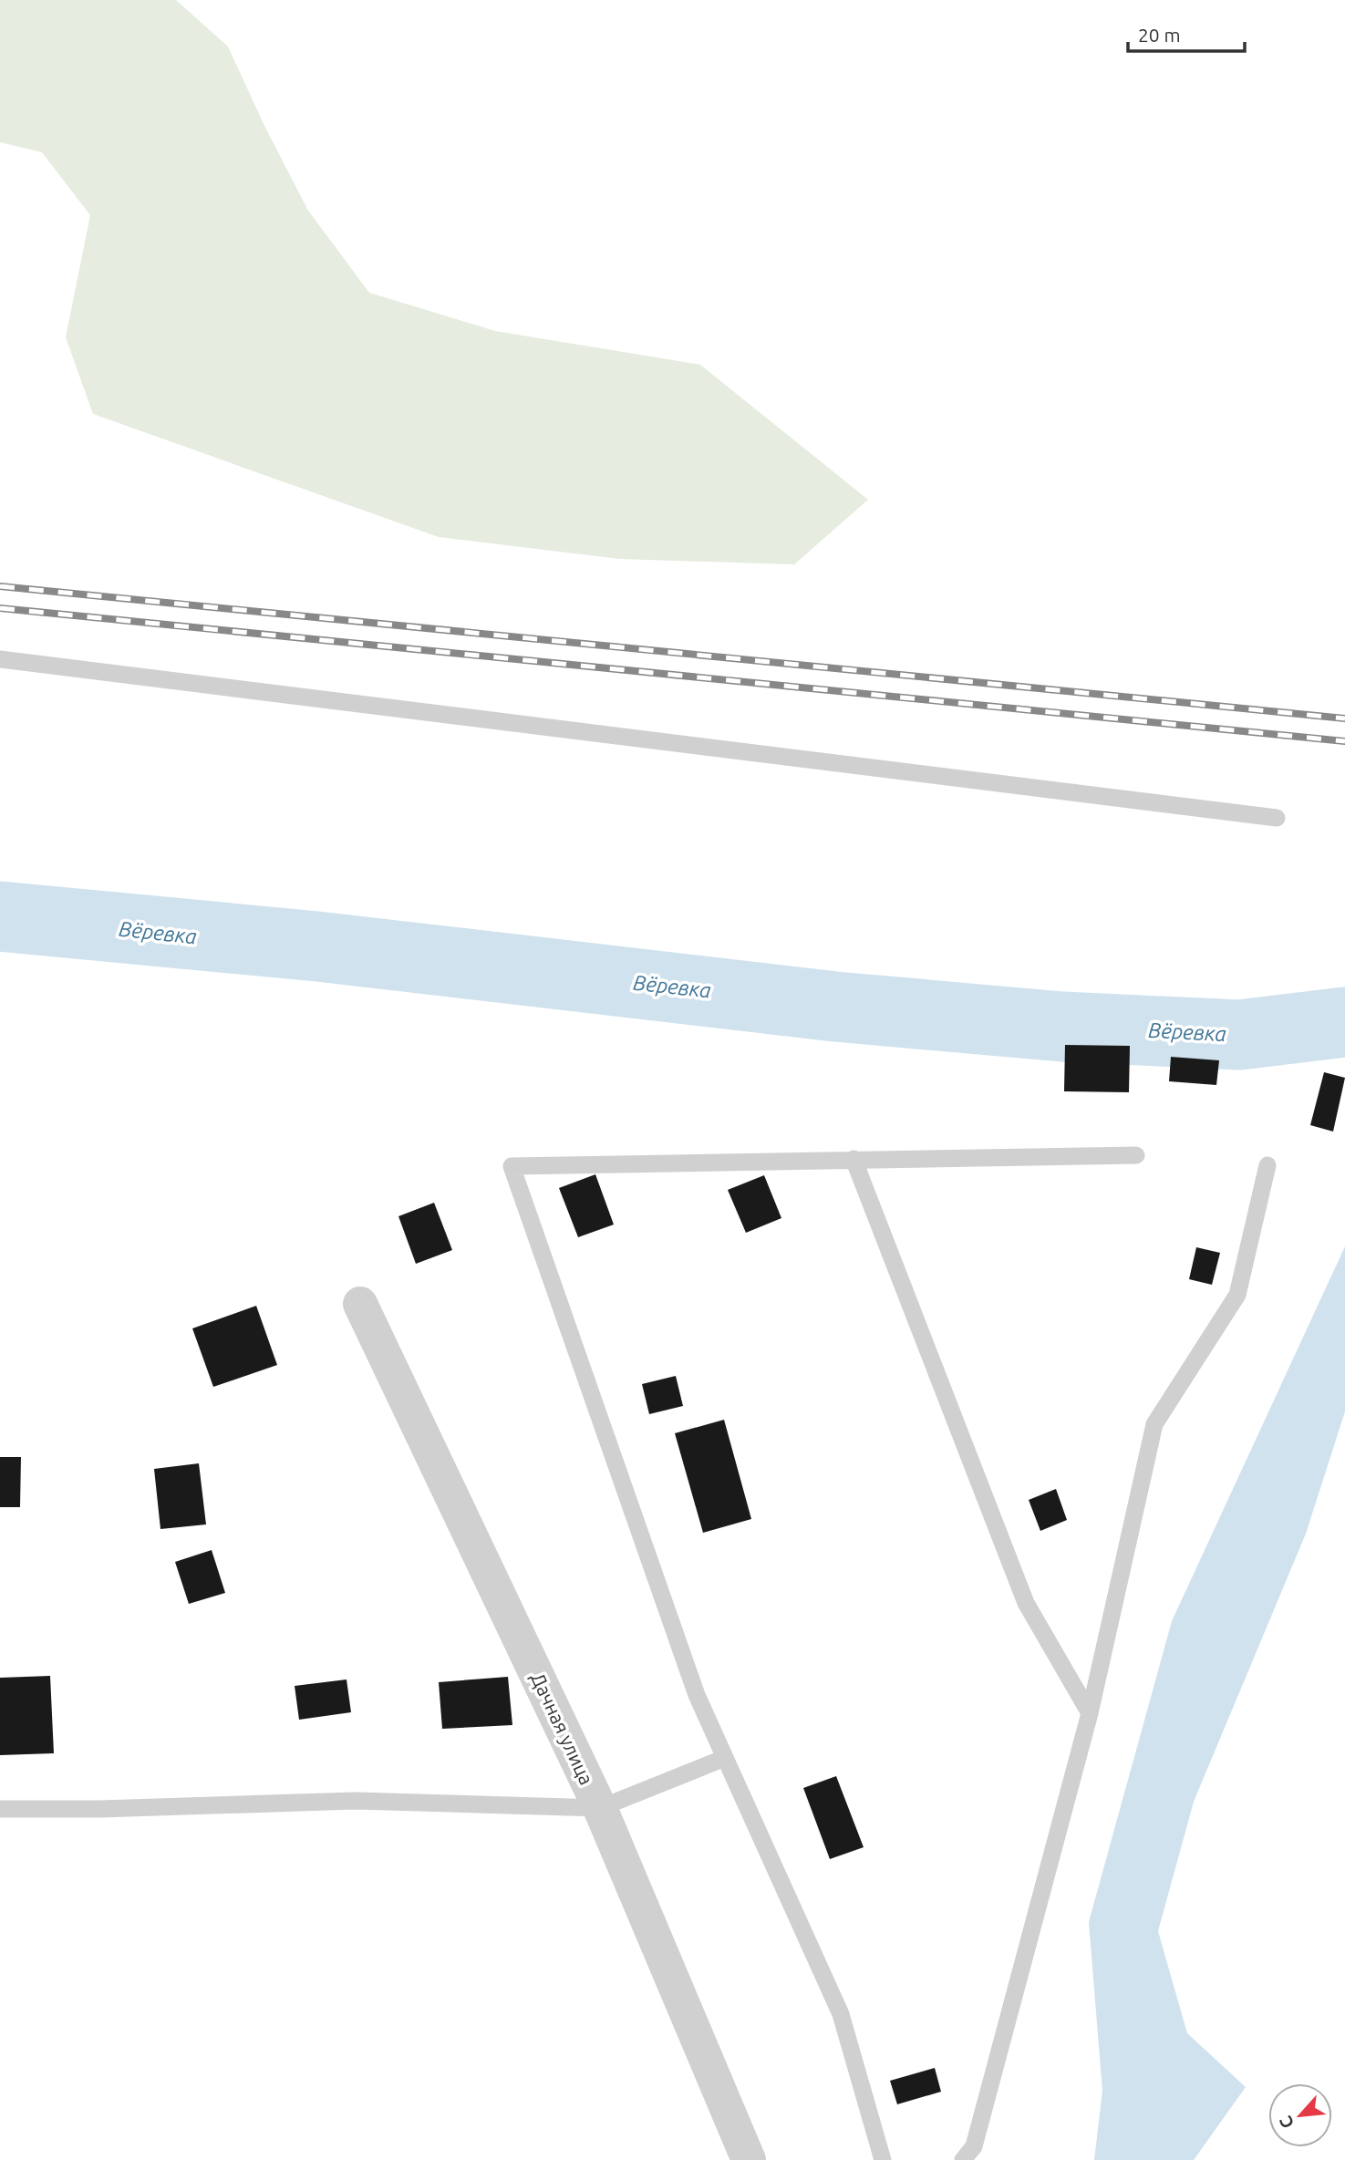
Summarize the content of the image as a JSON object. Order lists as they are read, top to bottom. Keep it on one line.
{"streets":{"street":["Дачная улица"]},"water":["Вёревка"],"scale_bar":"20 m","north":"bottom left"}
